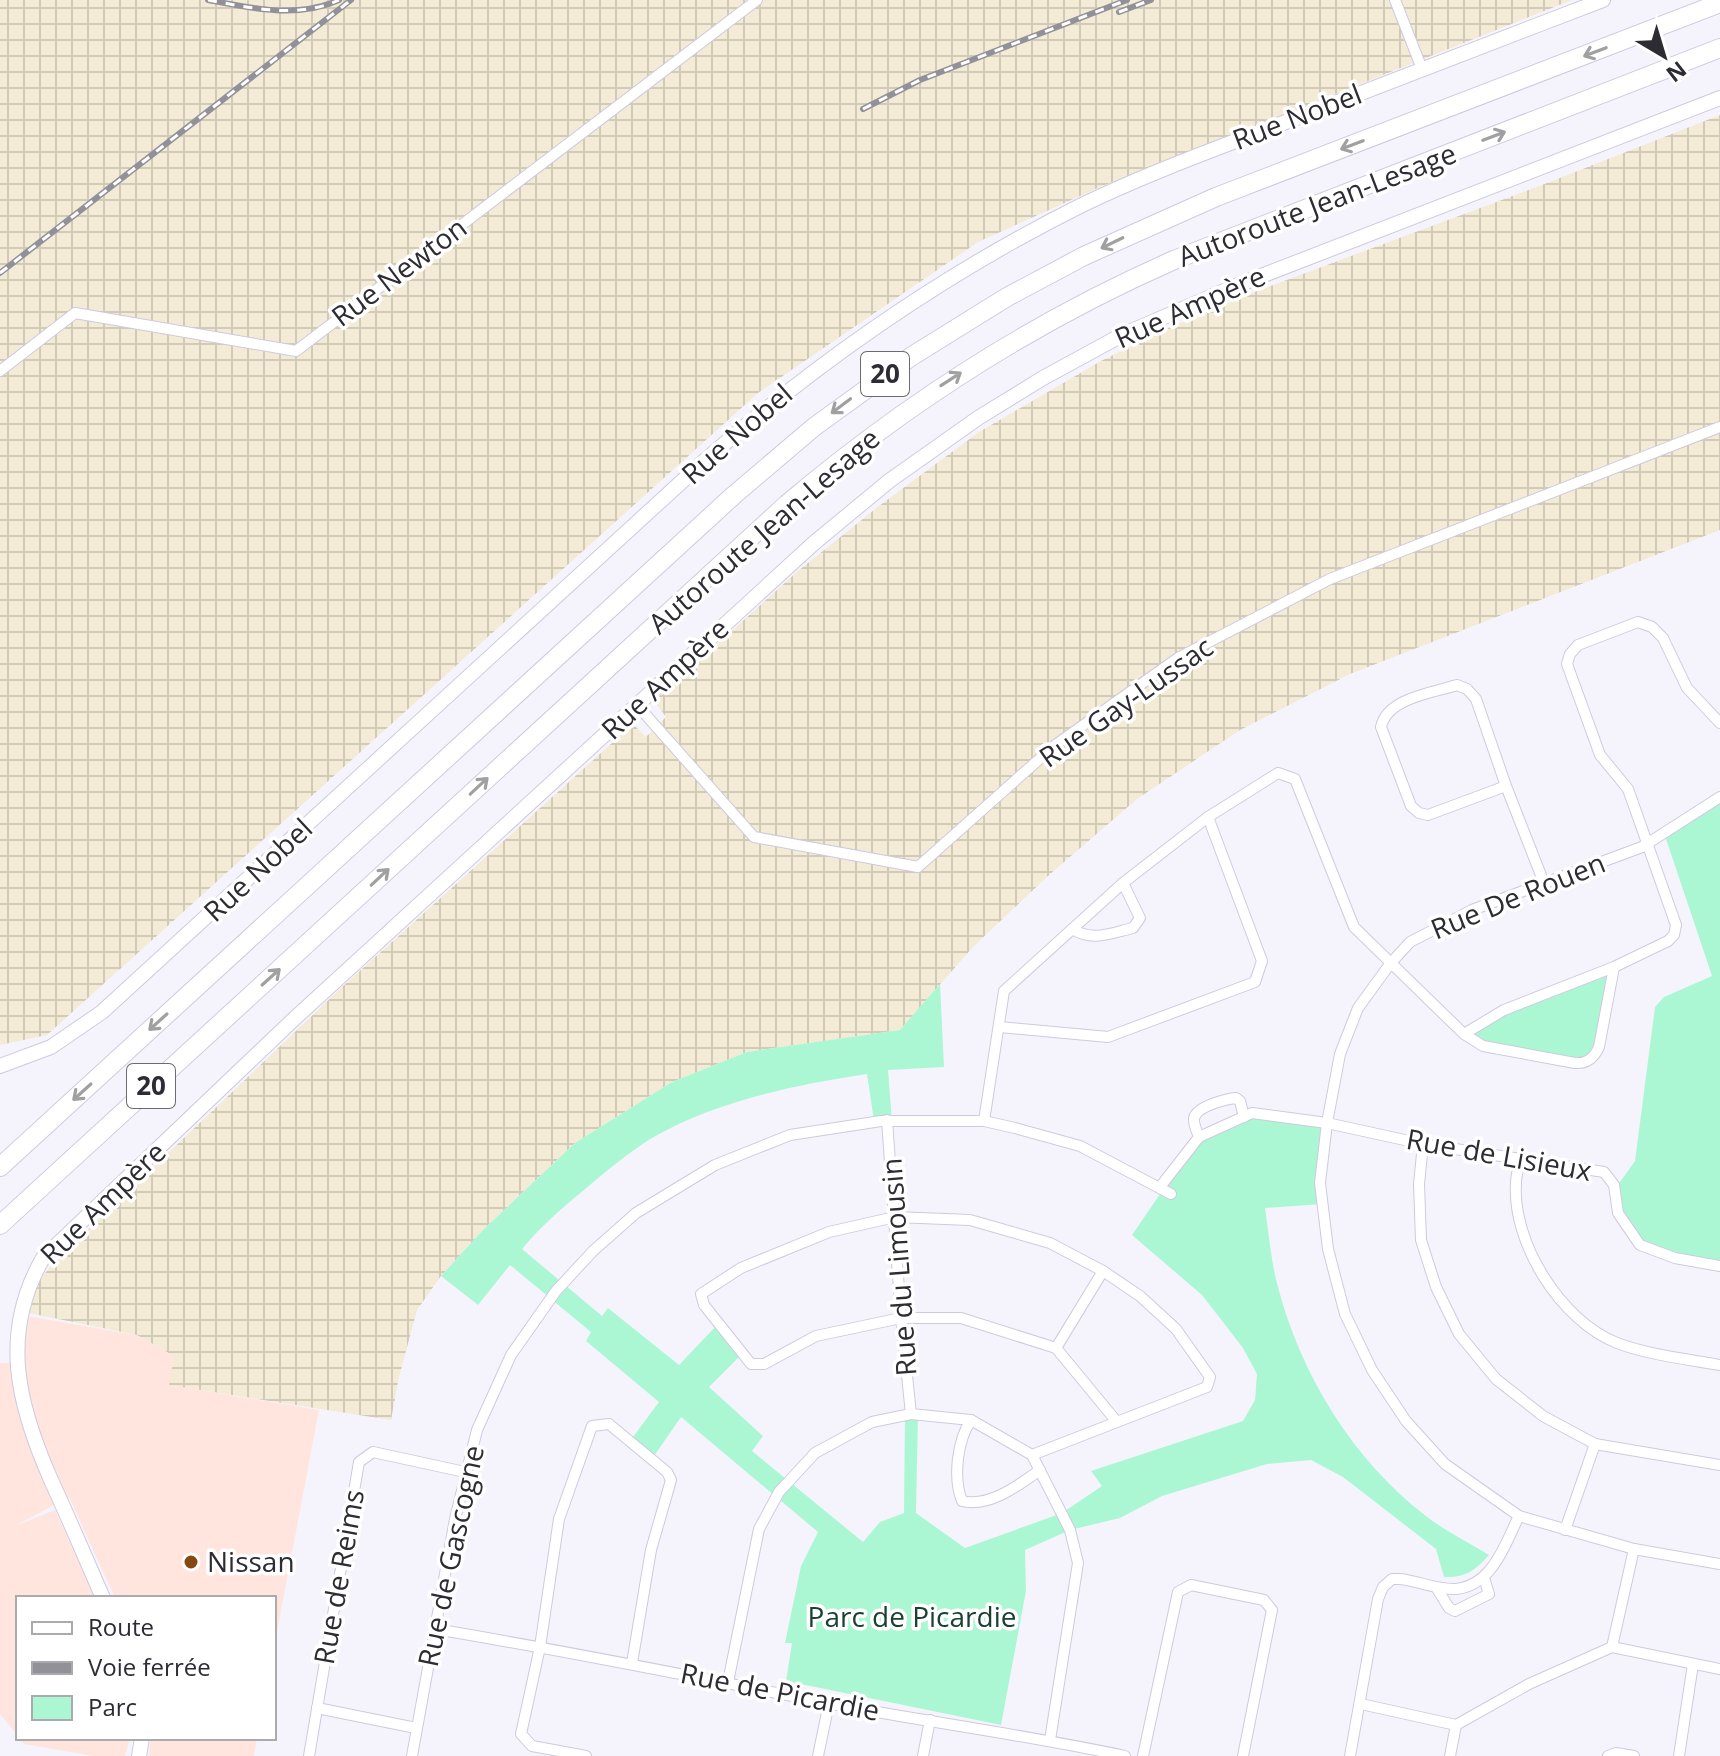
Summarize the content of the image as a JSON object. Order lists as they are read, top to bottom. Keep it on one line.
{"streets":{"highway":["Autoroute Jean-Lesage","20"],"street":["Rue Nobel","Rue Newton","Rue Ampère","Rue Gay-Lussac","Rue De Rouen","Rue de Lisieux","Rue du Limousin","Rue de Gascogne","Rue de Reims","Rue de Picardie"]},"crossings":[["Rue Ampère","Rue Gay-Lussac"],["Rue De Rouen","Rue de Lisieux"],["Rue du Limousin","Rue de Gascogne"],["Rue de Gascogne","Rue de Reims"],["Rue de Gascogne","Rue de Picardie"]],"parks":["Parc de Picardie"],"places":["Nissan"],"legend":["Route","Voie ferrée","Parc"],"north":"bottom right"}
